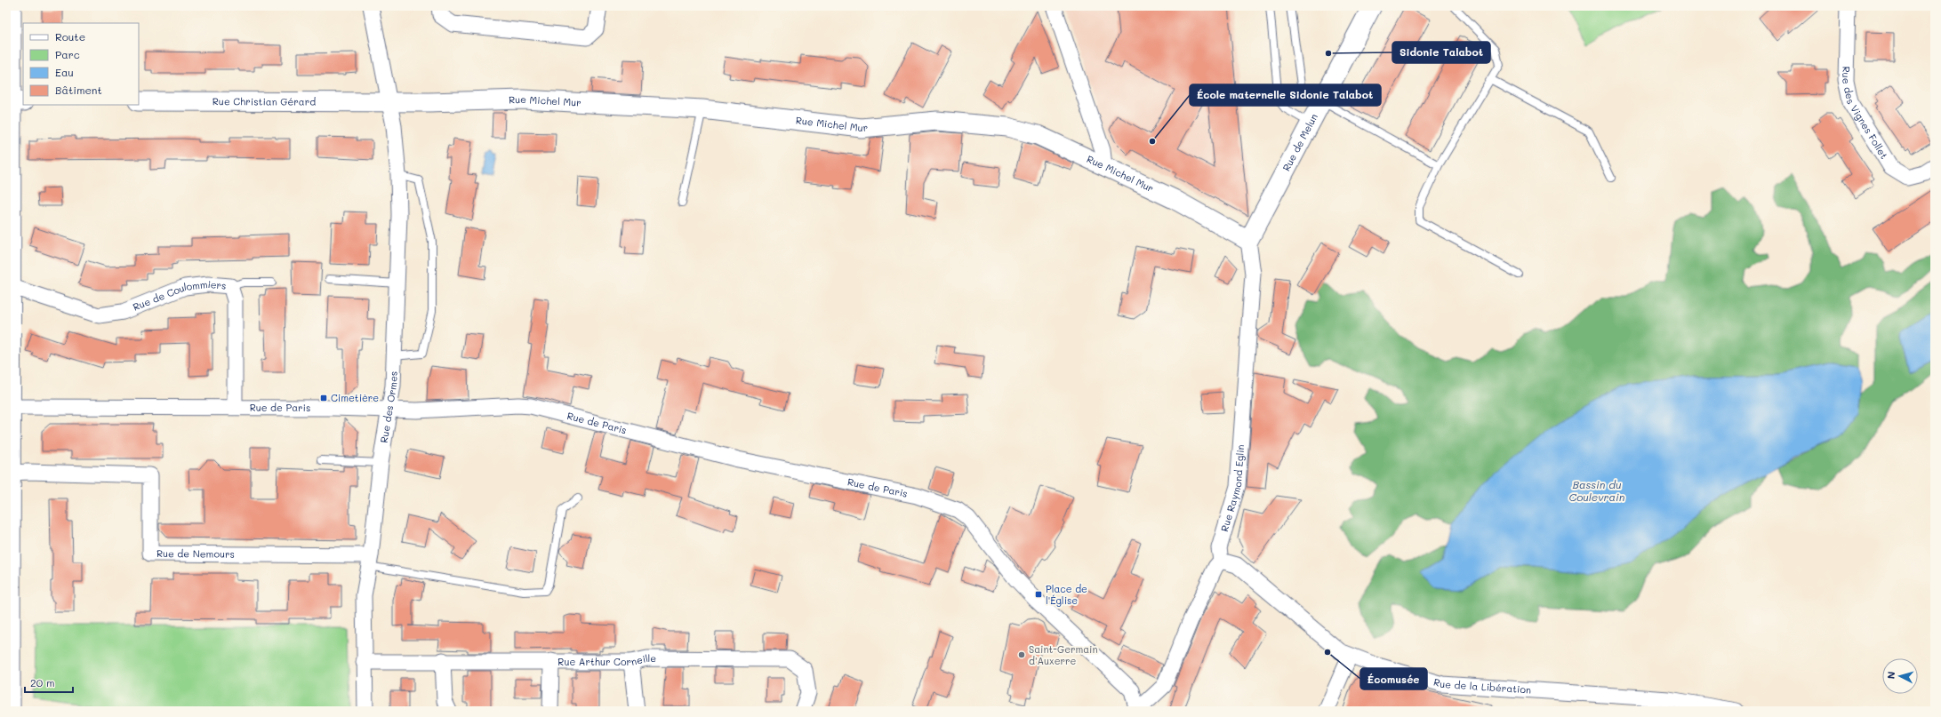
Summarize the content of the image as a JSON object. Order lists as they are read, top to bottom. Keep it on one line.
{"streets":{"street":["Rue Christian Gérard","Rue Michel Mur","Rue des Vignes Follet","Rue de Melun","Rue de Coulommiers","Rue des Ormes","Rue de Paris","Rue Raymond Eglin","Rue de Nemours","Rue Arthur Corneille","Rue de la Libération"]},"crossings":[["Rue Christian Gérard","Rue Michel Mur"],["Rue Christian Gérard","Rue des Ormes"],["Rue Michel Mur","Rue de Melun"],["Rue Michel Mur","Rue des Ormes"],["Rue Michel Mur","Rue Raymond Eglin"],["Rue de Melun","Rue Raymond Eglin"],["Rue de Coulommiers","Rue de Paris"],["Rue des Ormes","Rue de Paris"],["Rue des Ormes","Rue de Nemours"],["Rue des Ormes","Rue Arthur Corneille"],["Rue Raymond Eglin","Rue de la Libération"]],"water":["Bassin du Coulevrain"],"places":{"other":["Sidonie Talabot","École maternelle Sidonie Talabot","Écomusée","Saint-Germain d'Auxerre"],"transit":["Cimetière","Place de l'Église"]},"legend":["Route","Parc","Eau","Bâtiment"],"scale_bar":"20 m","north":"left"}
